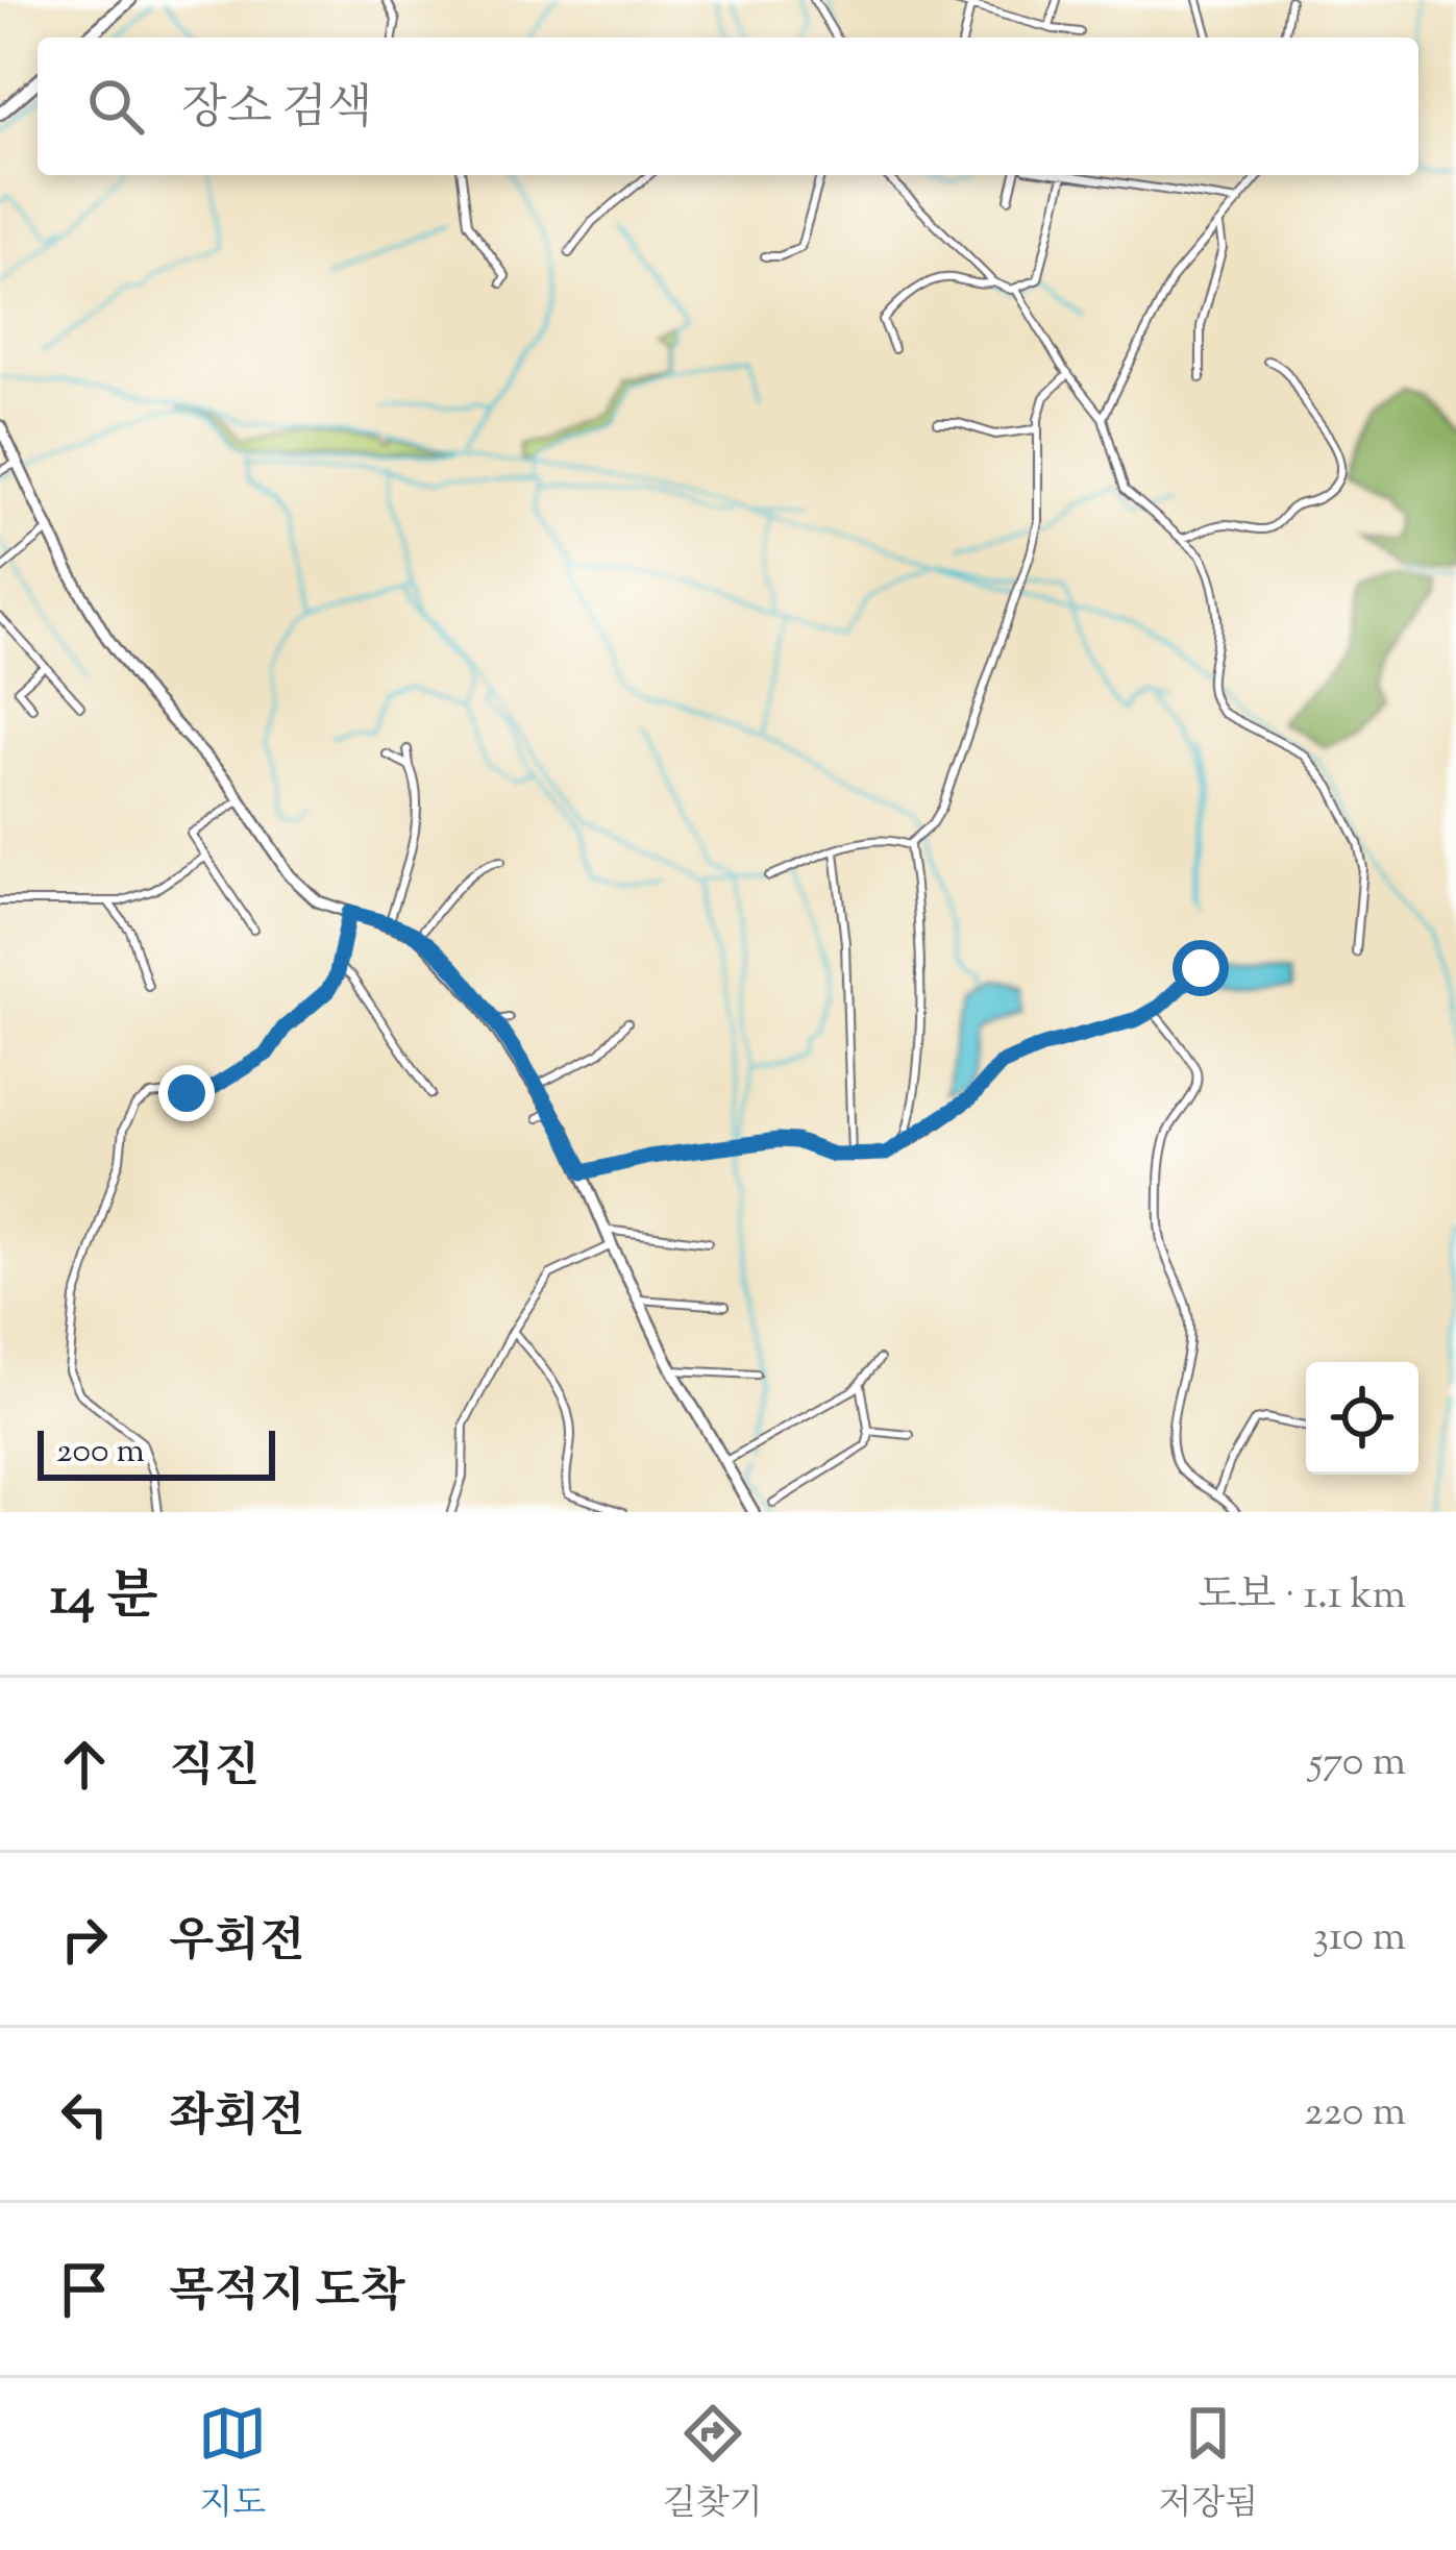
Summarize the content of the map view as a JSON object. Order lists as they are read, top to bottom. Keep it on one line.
{"scale_bar":"200 m","page":{"search":"장소 검색","scale":"200 m","heading":["14 분","도보 · 1.1 km"],"list":[["직진","570 m"],["우회전","310 m"],["좌회전","220 m"],"목적지 도착"],"nav":["지도","길찾기","저장됨"]}}
